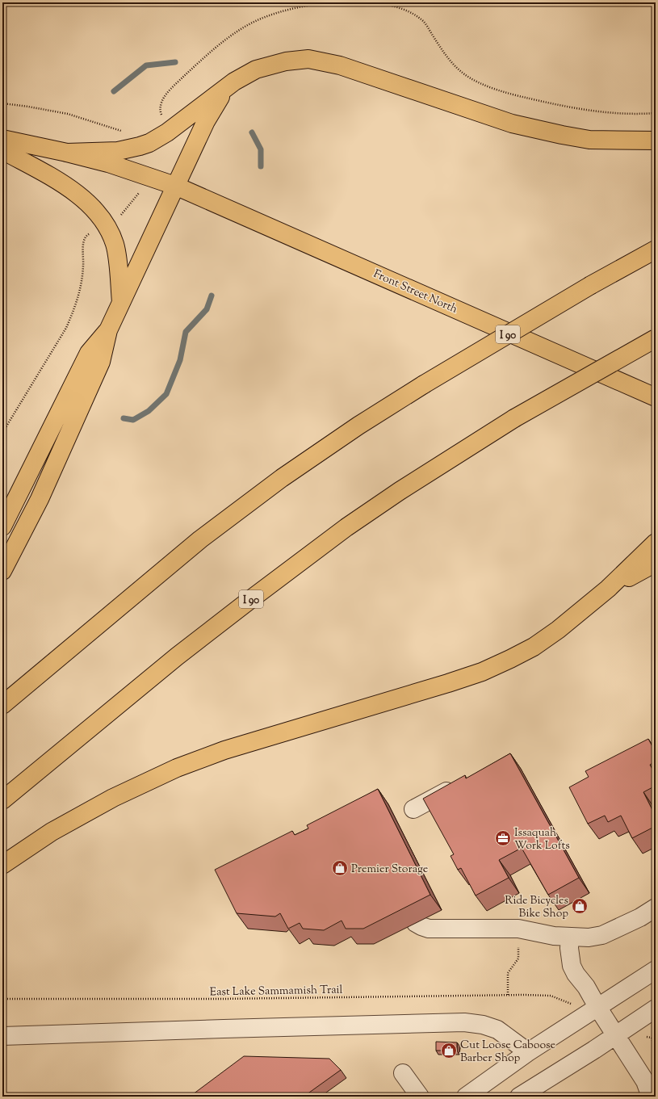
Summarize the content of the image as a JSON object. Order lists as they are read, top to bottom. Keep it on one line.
{"streets":{"main road":["Front Street North","I 90"],"path":["East Lake Sammamish Trail"]},"places":{"office":["Issaquah Work Lofts"],"shop":["Premier Storage","Ride Bicycles Bike Shop","Cut Loose Caboose Barber Shop"]}}
